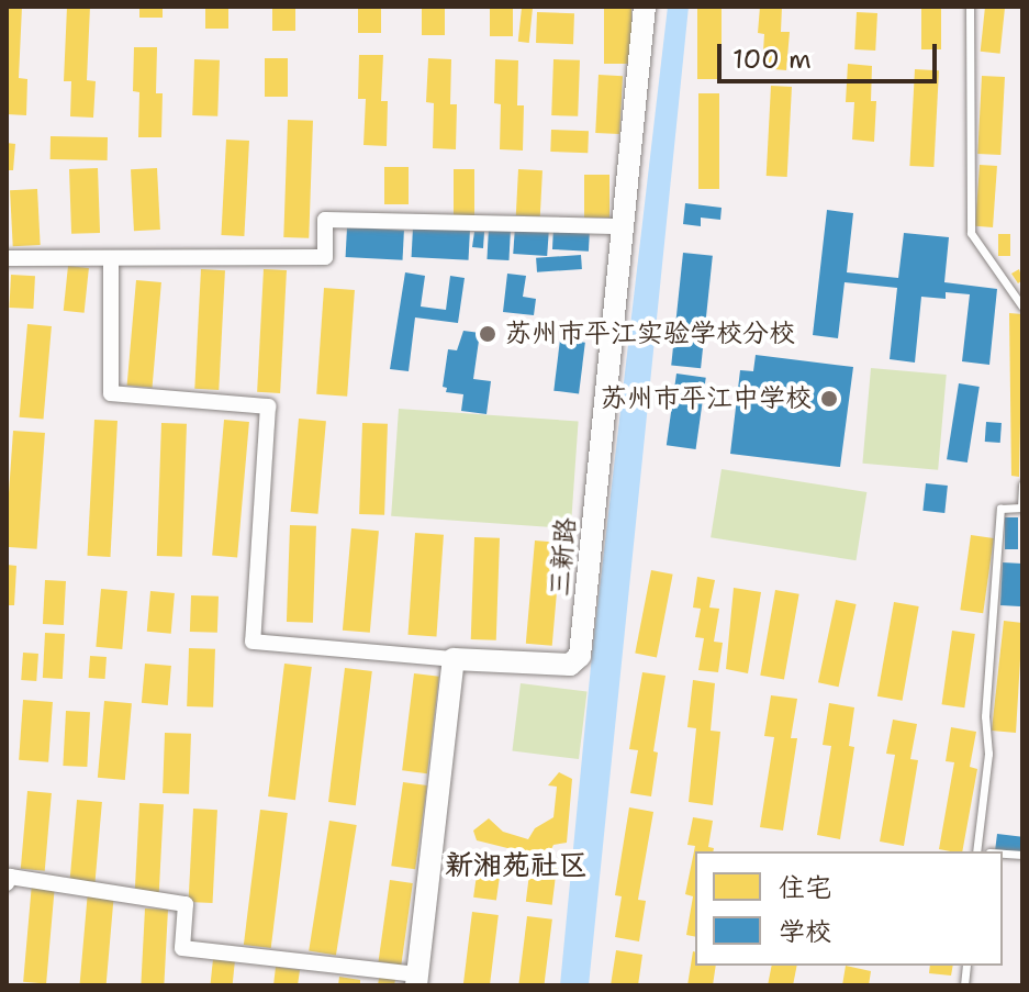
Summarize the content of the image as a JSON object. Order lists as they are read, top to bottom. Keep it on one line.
{"streets":{"street":["三新路"]},"districts":["新湘苑社区"],"places":["苏州市平江实验学校分校","苏州市平江中学校"],"legend":["住宅","学校"],"scale_bar":"100 m"}
